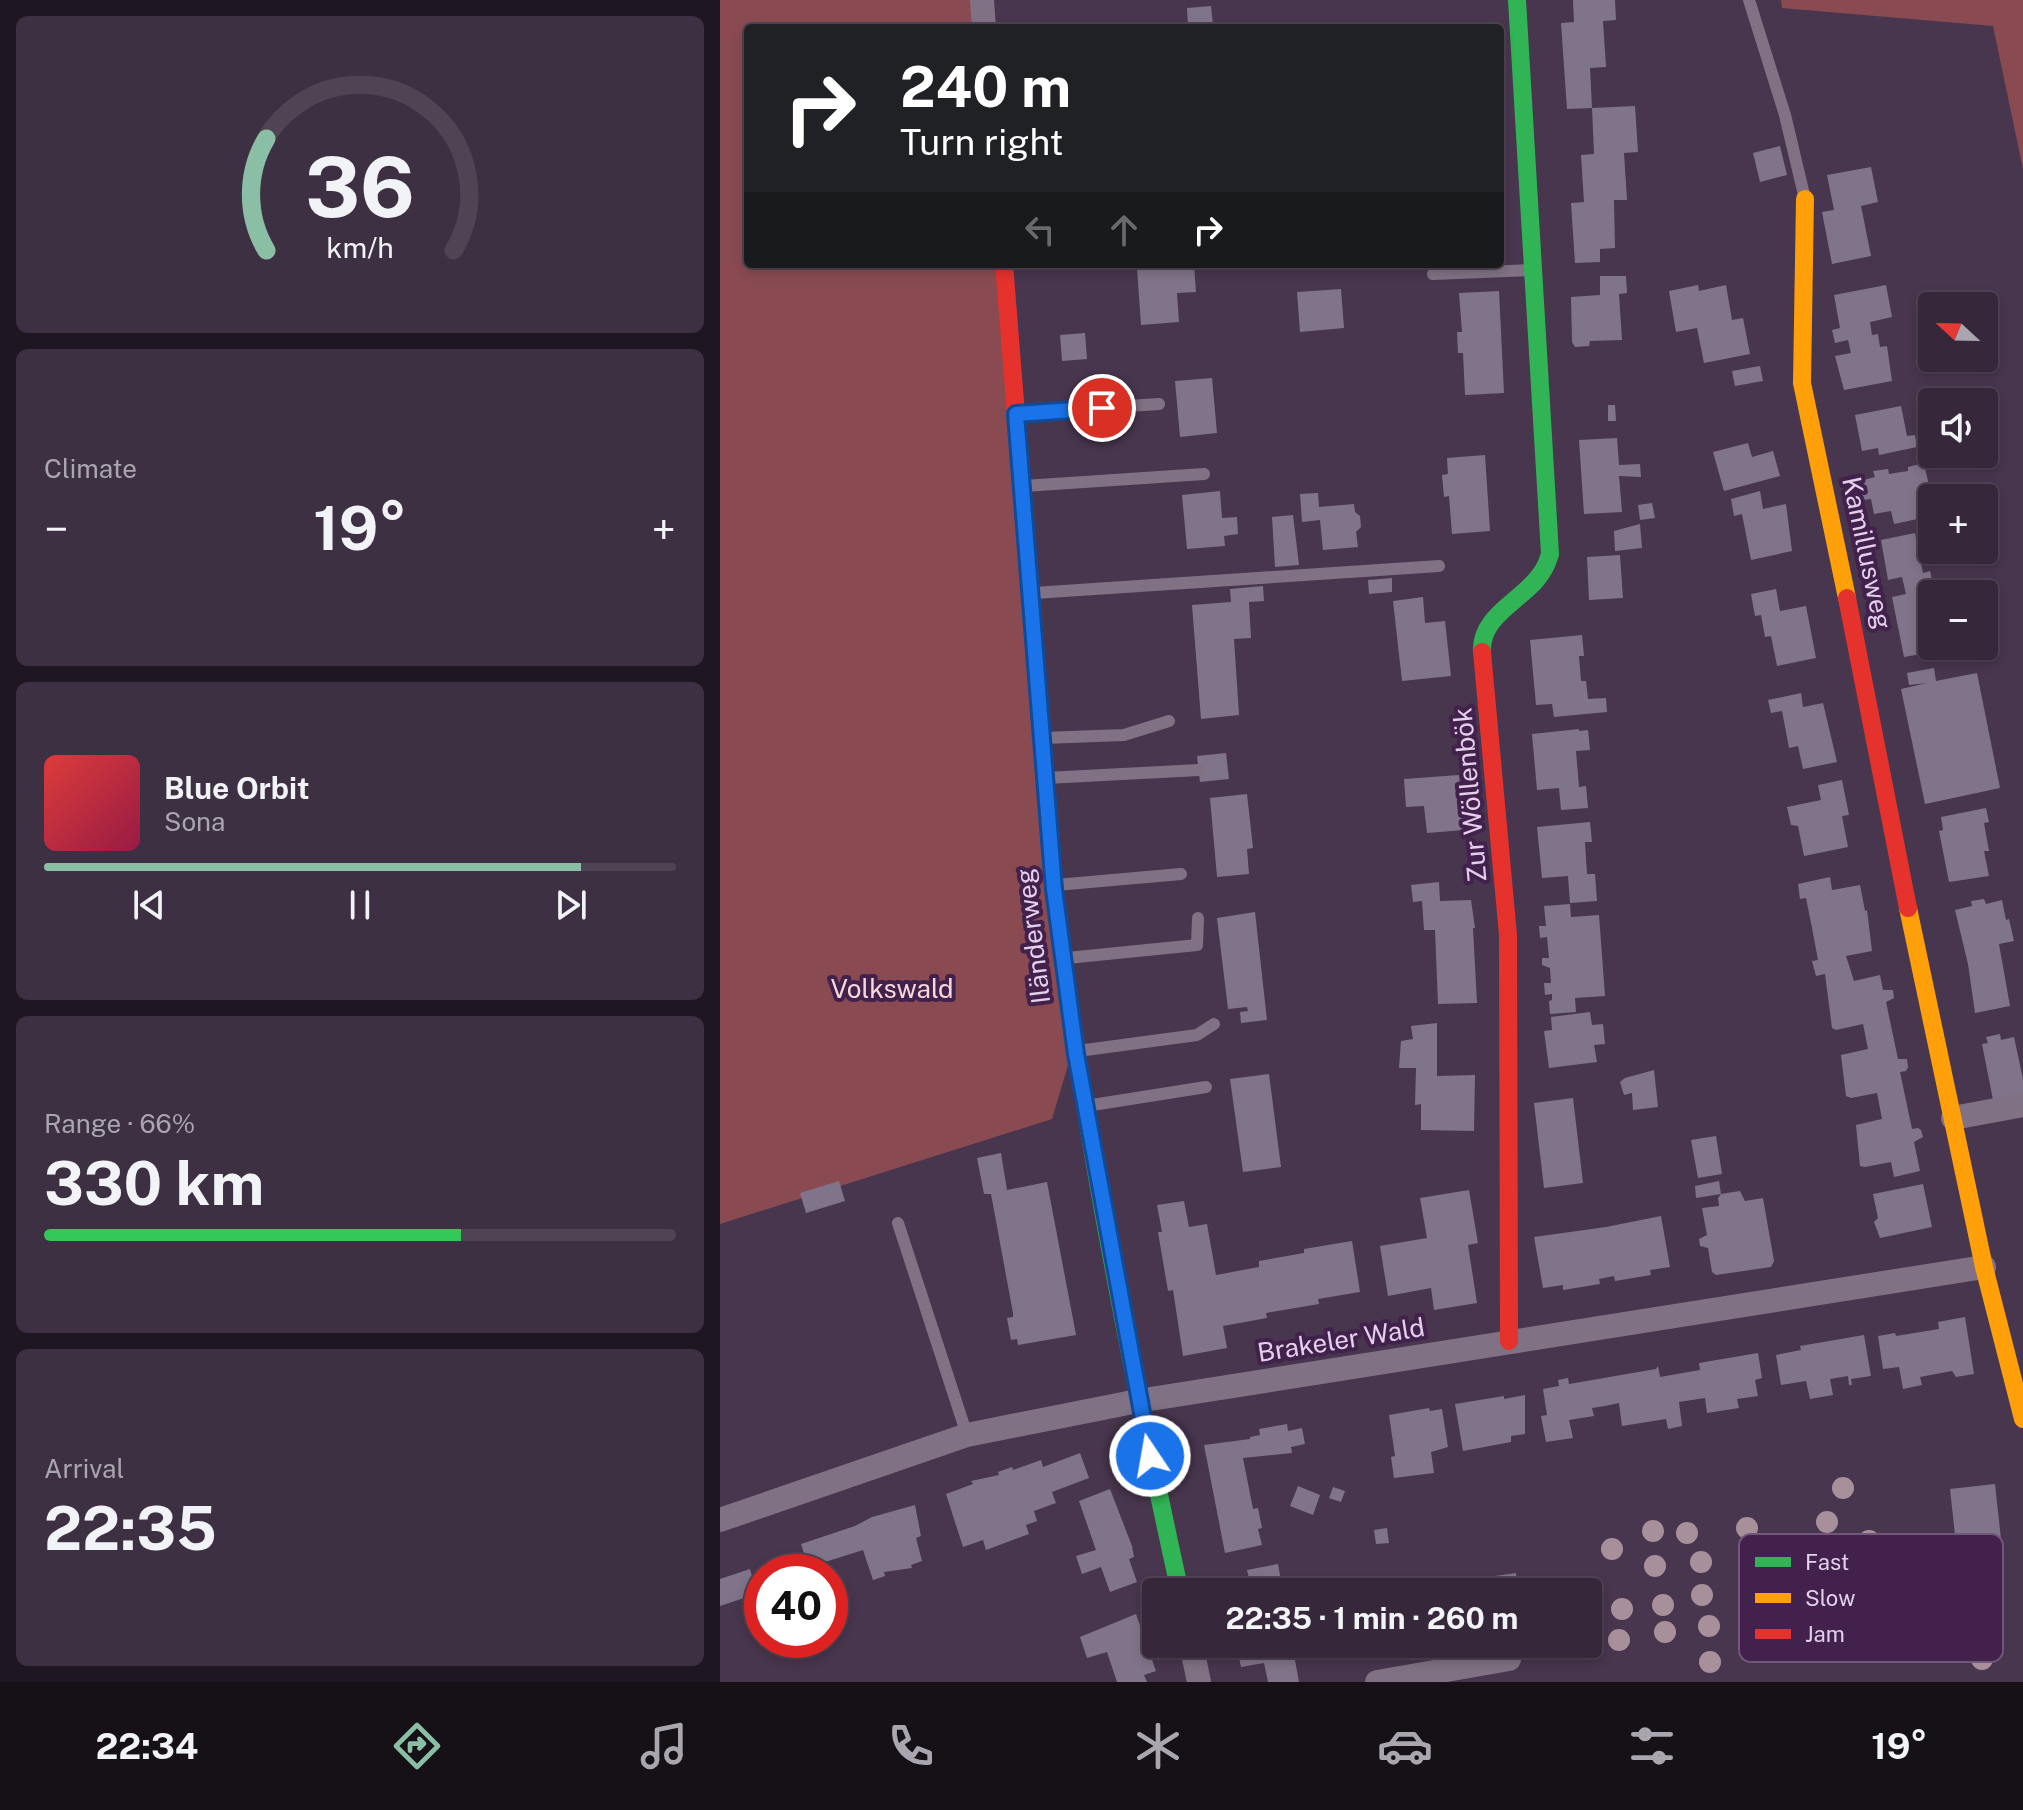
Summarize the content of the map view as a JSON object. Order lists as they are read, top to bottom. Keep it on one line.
{"streets":{"street":["Kamillusweg","Zur Wöllenbök","Iländerweg","Brakeler Wald"]},"crossings":[["Kamillusweg","Brakeler Wald"],["Zur Wöllenbök","Brakeler Wald"],["Iländerweg","Brakeler Wald"]],"parks":["Volkswald"],"legend":["Fast","Slow","Jam"],"north":"left","page":{"turn":["240 m","Turn right"],"map_buttons":["+","−"],"tile":["Climate",["Range · 66%","330 km"],["Arrival","22:35"]],"heat":["−","19°","+"],"song":["Blue Orbit","Sona"],"limit":"40","trip":"22:35 · 1 min · 260 m","tabs":["22:34","19°"],"gauge":["36","km/h"]}}
